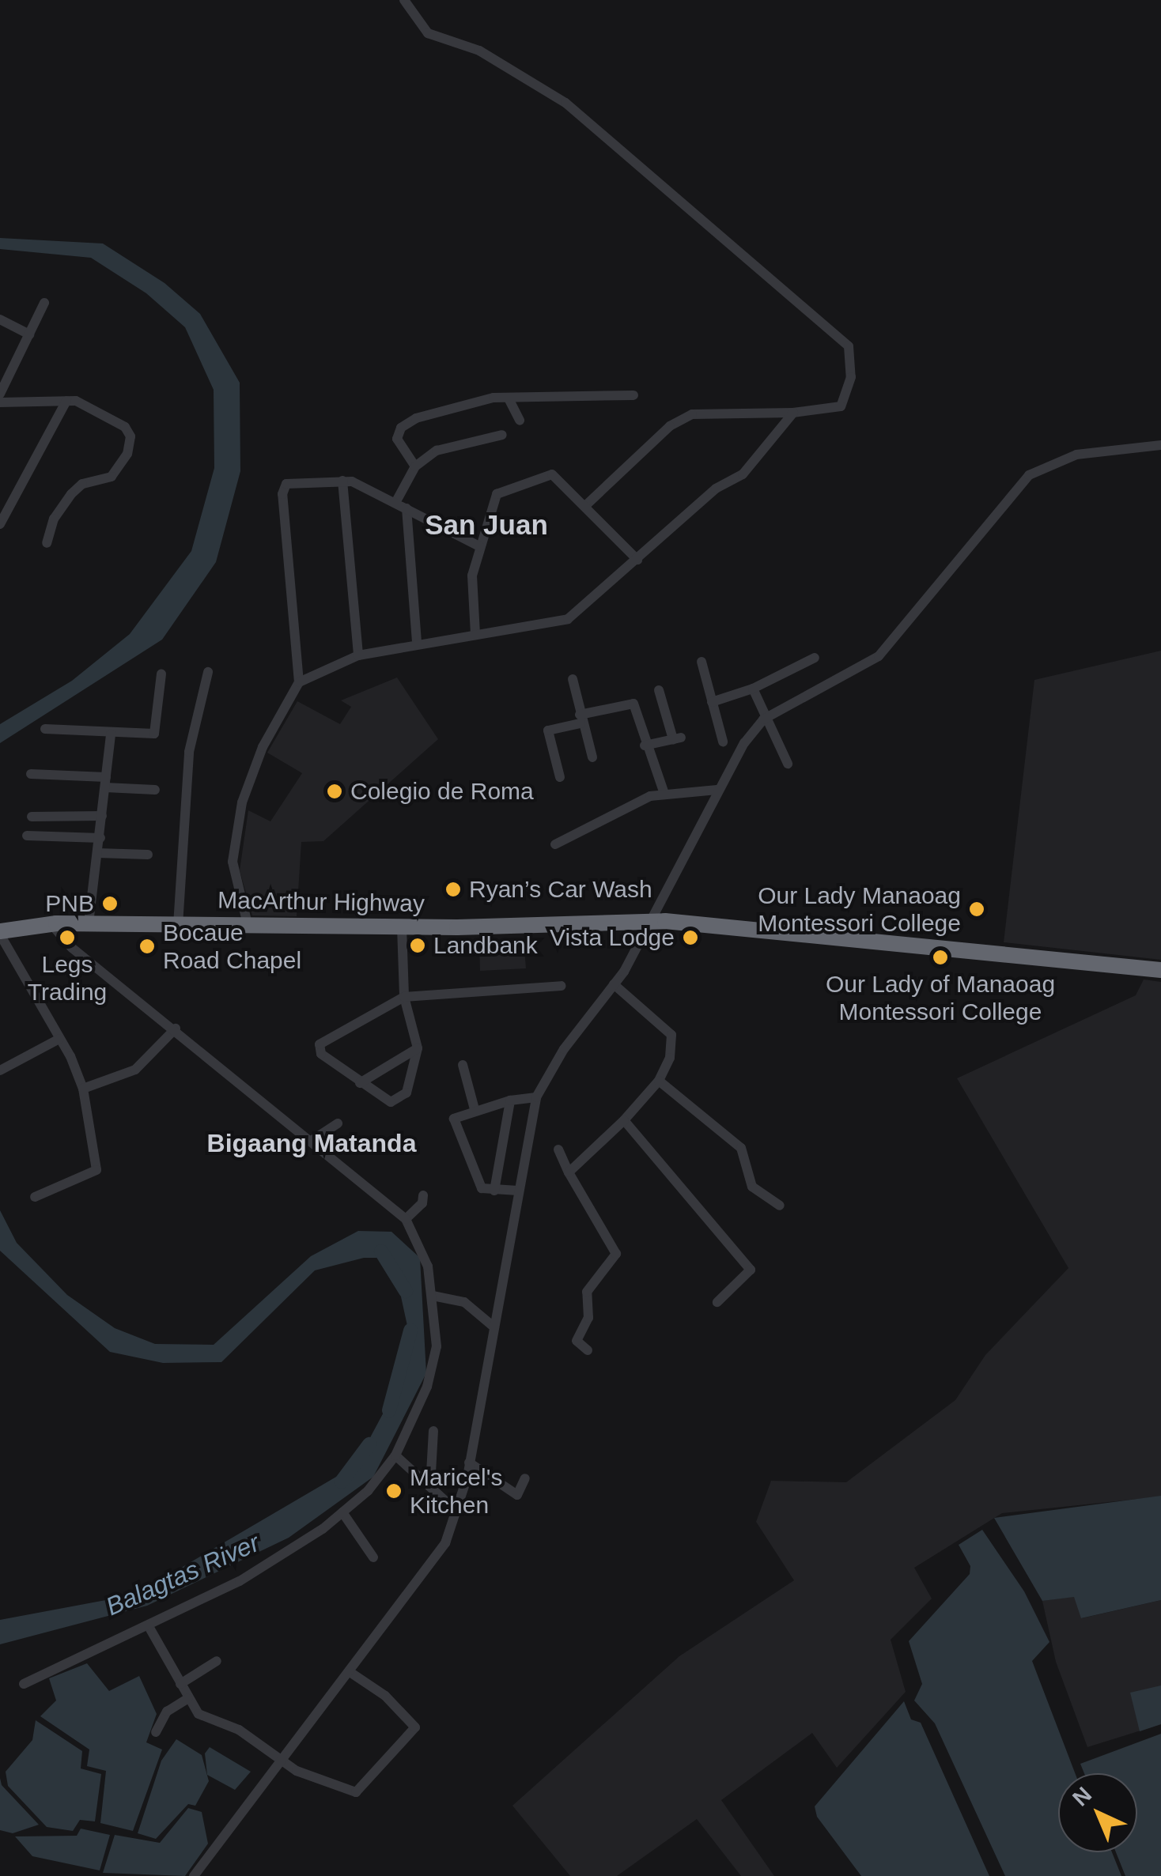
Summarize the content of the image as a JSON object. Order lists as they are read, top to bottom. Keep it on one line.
{"streets":{"highway":["MacArthur Highway"]},"districts":["San Juan","Bigaang Matanda"],"water":["Balagtas River"],"places":["Colegio de Roma","Ryan’s Car Wash","PNB","Our Lady Manaoag Montessori College","Legs Trading","Vista Lodge","Landbank","Bocaue Road Chapel","Our Lady of Manaoag Montessori College","Maricel's Kitchen"],"north":"top left"}
